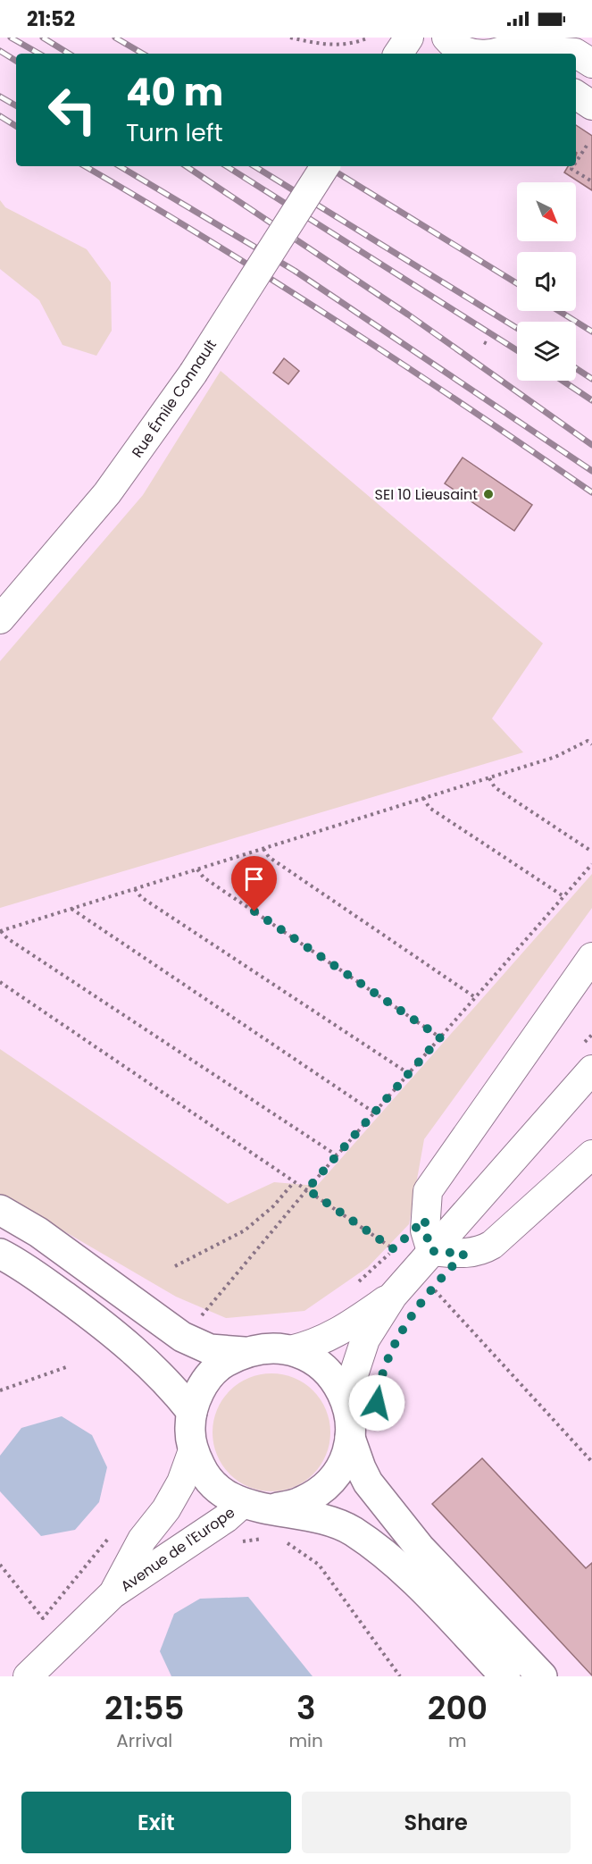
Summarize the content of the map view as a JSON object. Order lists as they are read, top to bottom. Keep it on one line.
{"streets":{"street":["Rue Émile Connault","Avenue de l'Europe"]},"places":["SEI 10 Lieusaint"],"north":"bottom right","page":{"status":"21:52","turn":["40 m","Turn left"],"eta":["21:55","Arrival","3","min","200","m"],"buttons":["Exit","Share"]}}
